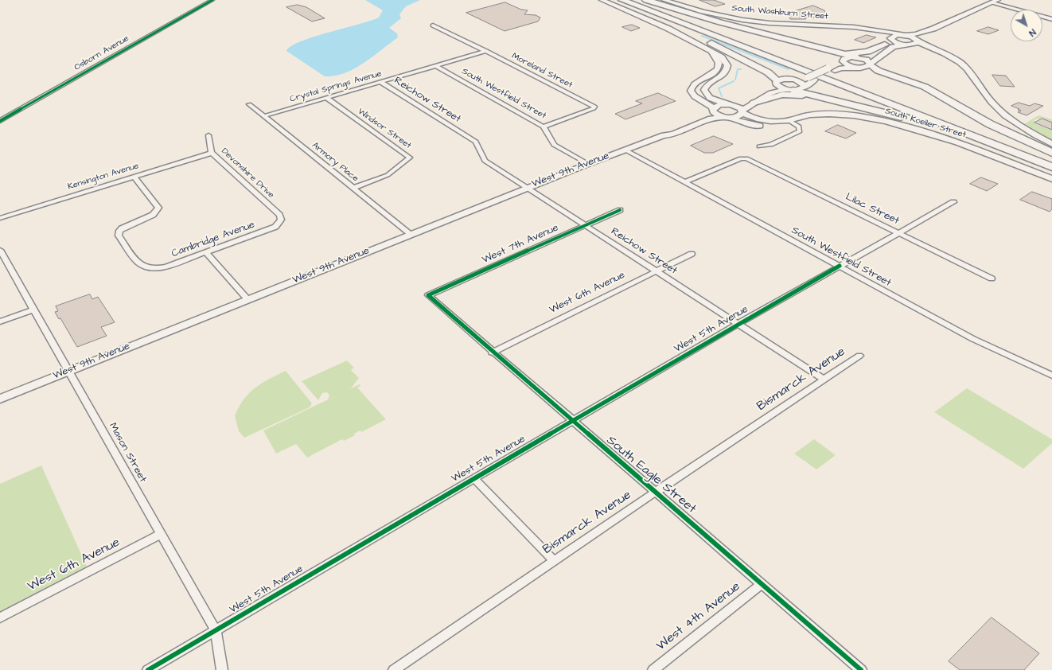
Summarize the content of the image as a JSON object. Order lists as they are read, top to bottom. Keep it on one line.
{"streets":{"main road":["South Washburn Street","South Koeller Street","West 9th Avenue"],"street":["Osborn Avenue","Moreland Street","Crystal Springs Avenue","South Westfield Street","Reichow Street","Windsor Street","Armory Place","Devonshire Drive","Kensington Avenue","Lilac Street","Cambridge Avenue","West 7th Avenue","West 6th Avenue","West 5th Avenue","Bismarck Avenue","Mason Street","South Eagle Street","West 4th Avenue"]},"crossings":[["Moreland Street","Crystal Springs Avenue"],["Moreland Street","South Westfield Street"],["Crystal Springs Avenue","South Westfield Street"],["Crystal Springs Avenue","Reichow Street"],["Crystal Springs Avenue","Windsor Street"],["Crystal Springs Avenue","Armory Place"],["South Westfield Street","West 9th Avenue"],["South Westfield Street","Lilac Street"],["South Westfield Street","West 5th Avenue"],["Reichow Street","West 9th Avenue"],["Reichow Street","West 7th Avenue"],["Reichow Street","West 6th Avenue"],["Reichow Street","West 5th Avenue"],["Reichow Street","Bismarck Avenue"],["South Koeller Street","West 9th Avenue"],["Windsor Street","Armory Place"],["Armory Place","West 9th Avenue"],["West 9th Avenue","Mason Street"],["Devonshire Drive","Kensington Avenue"],["Devonshire Drive","Cambridge Avenue"],["Kensington Avenue","Cambridge Avenue"],["Lilac Street","West 5th Avenue"],["West 7th Avenue","South Eagle Street"],["West 6th Avenue","Mason Street"],["West 6th Avenue","South Eagle Street"],["West 5th Avenue","Mason Street"],["West 5th Avenue","South Eagle Street"],["Bismarck Avenue","South Eagle Street"],["South Eagle Street","West 4th Avenue"]],"north":"bottom right"}
